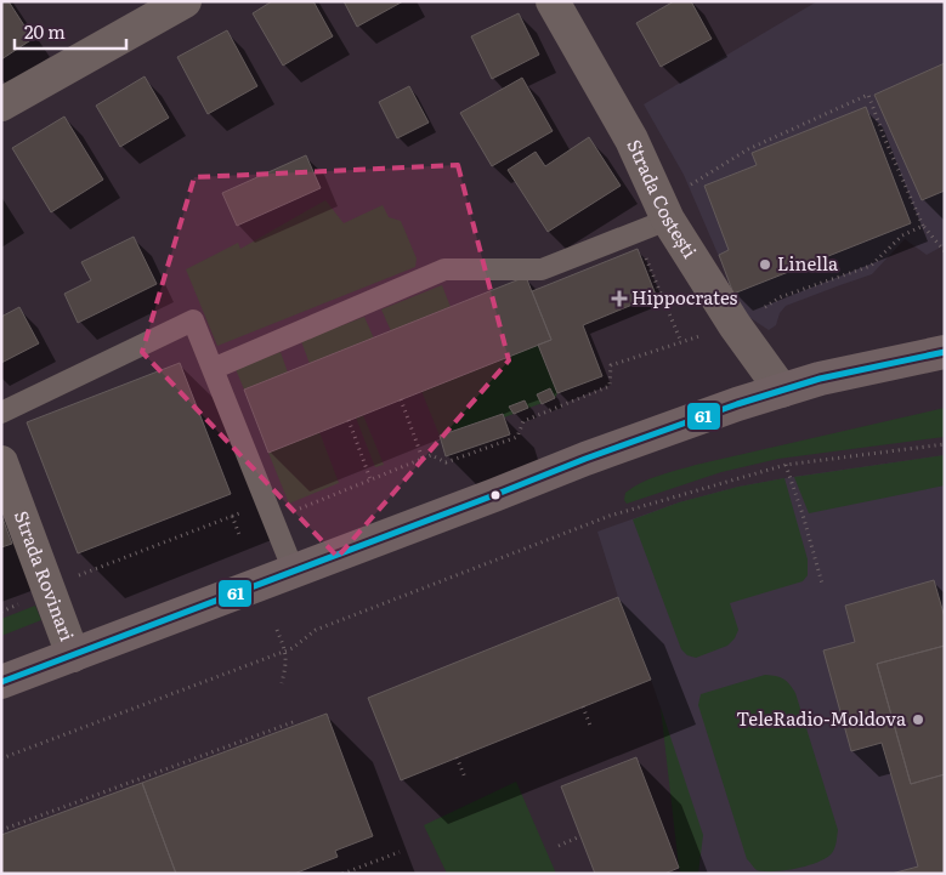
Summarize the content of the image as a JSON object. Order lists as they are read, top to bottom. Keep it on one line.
{"streets":{"street":["Strada Costești","Strada Rovinari"]},"places":{"other":["Linella","TeleRadio-Moldova"],"health":["Hippocrates"]},"lines":["transit line 61"],"scale_bar":"20 m"}
